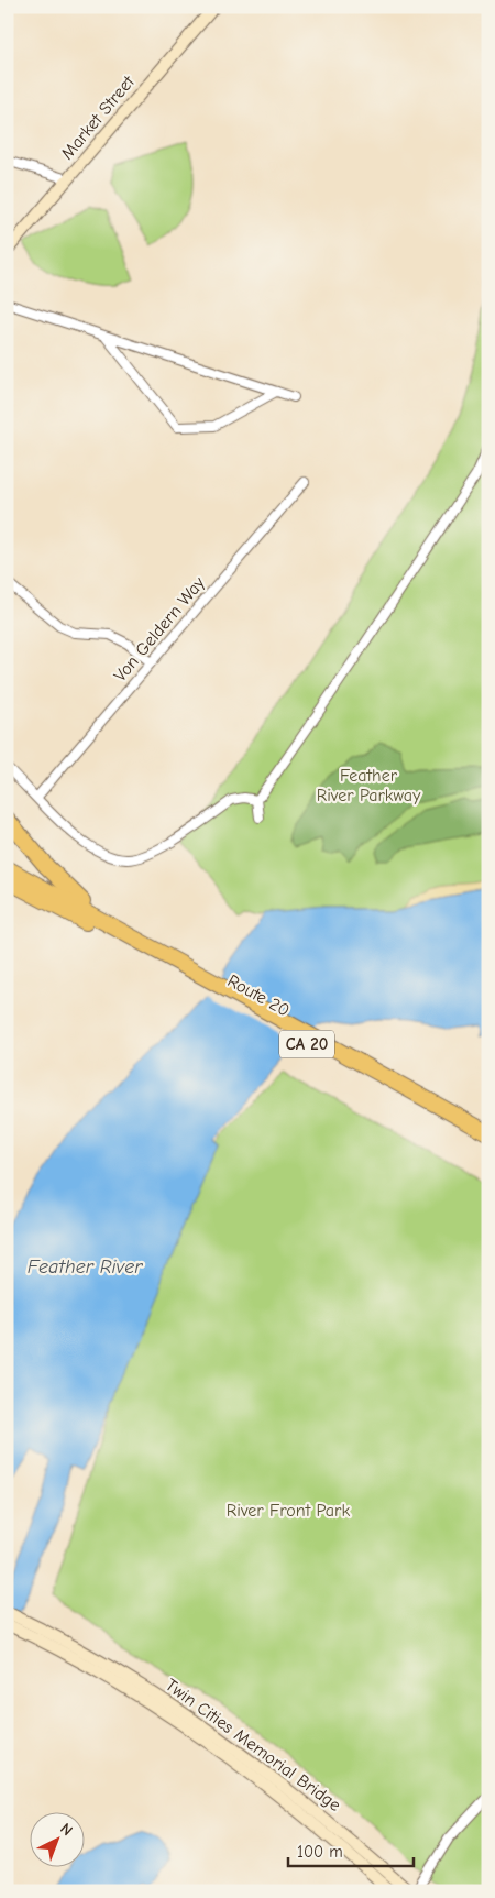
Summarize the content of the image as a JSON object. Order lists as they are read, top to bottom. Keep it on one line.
{"streets":{"highway":["Route 20","CA 20"],"main road":["Market Street","Twin Cities Memorial Bridge"],"street":["Von Geldern Way"]},"crossings":[["Route 20","CA 20"]],"water":["Feather River"],"parks":["Feather River Parkway","River Front Park"],"scale_bar":"100 m","north":"top right"}
